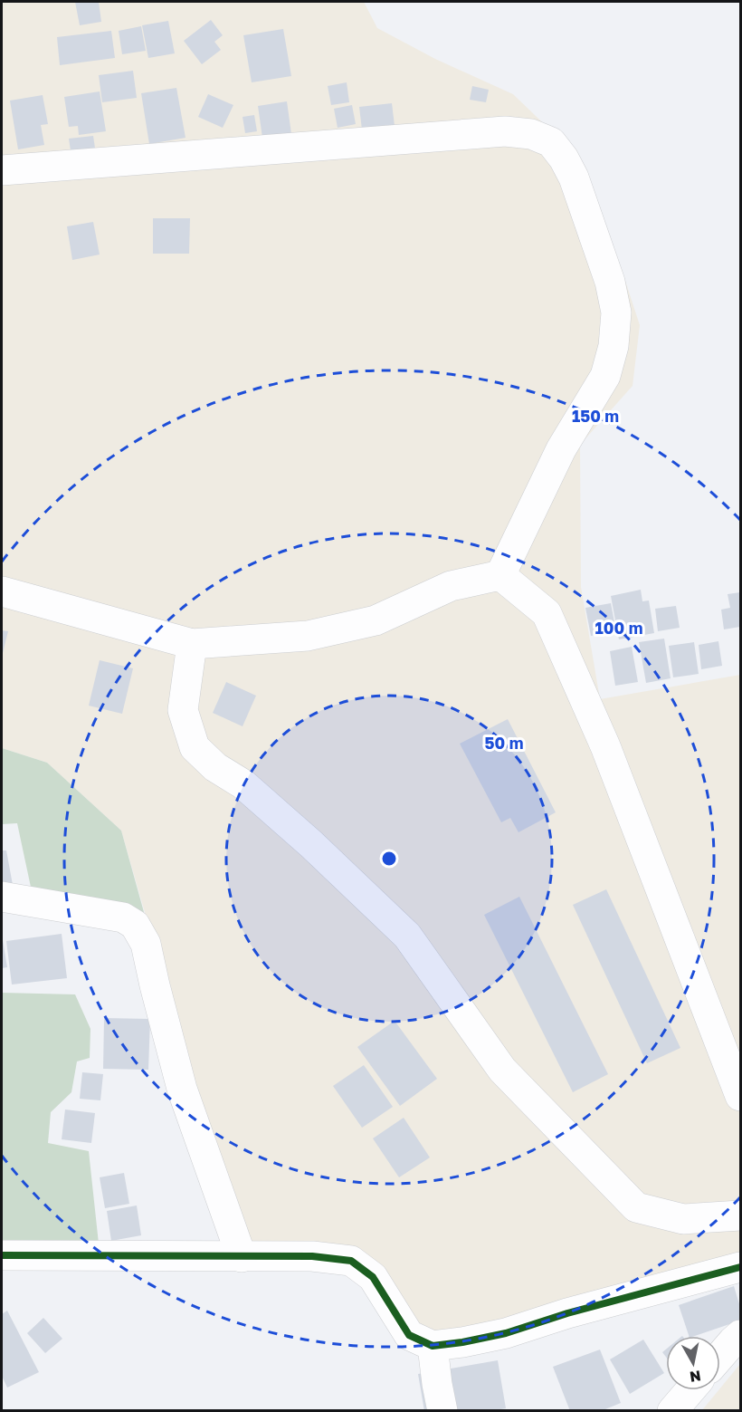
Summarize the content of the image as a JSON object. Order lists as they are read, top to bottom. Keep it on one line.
{"north":"bottom","rings":["150 m","100 m","50 m"]}
